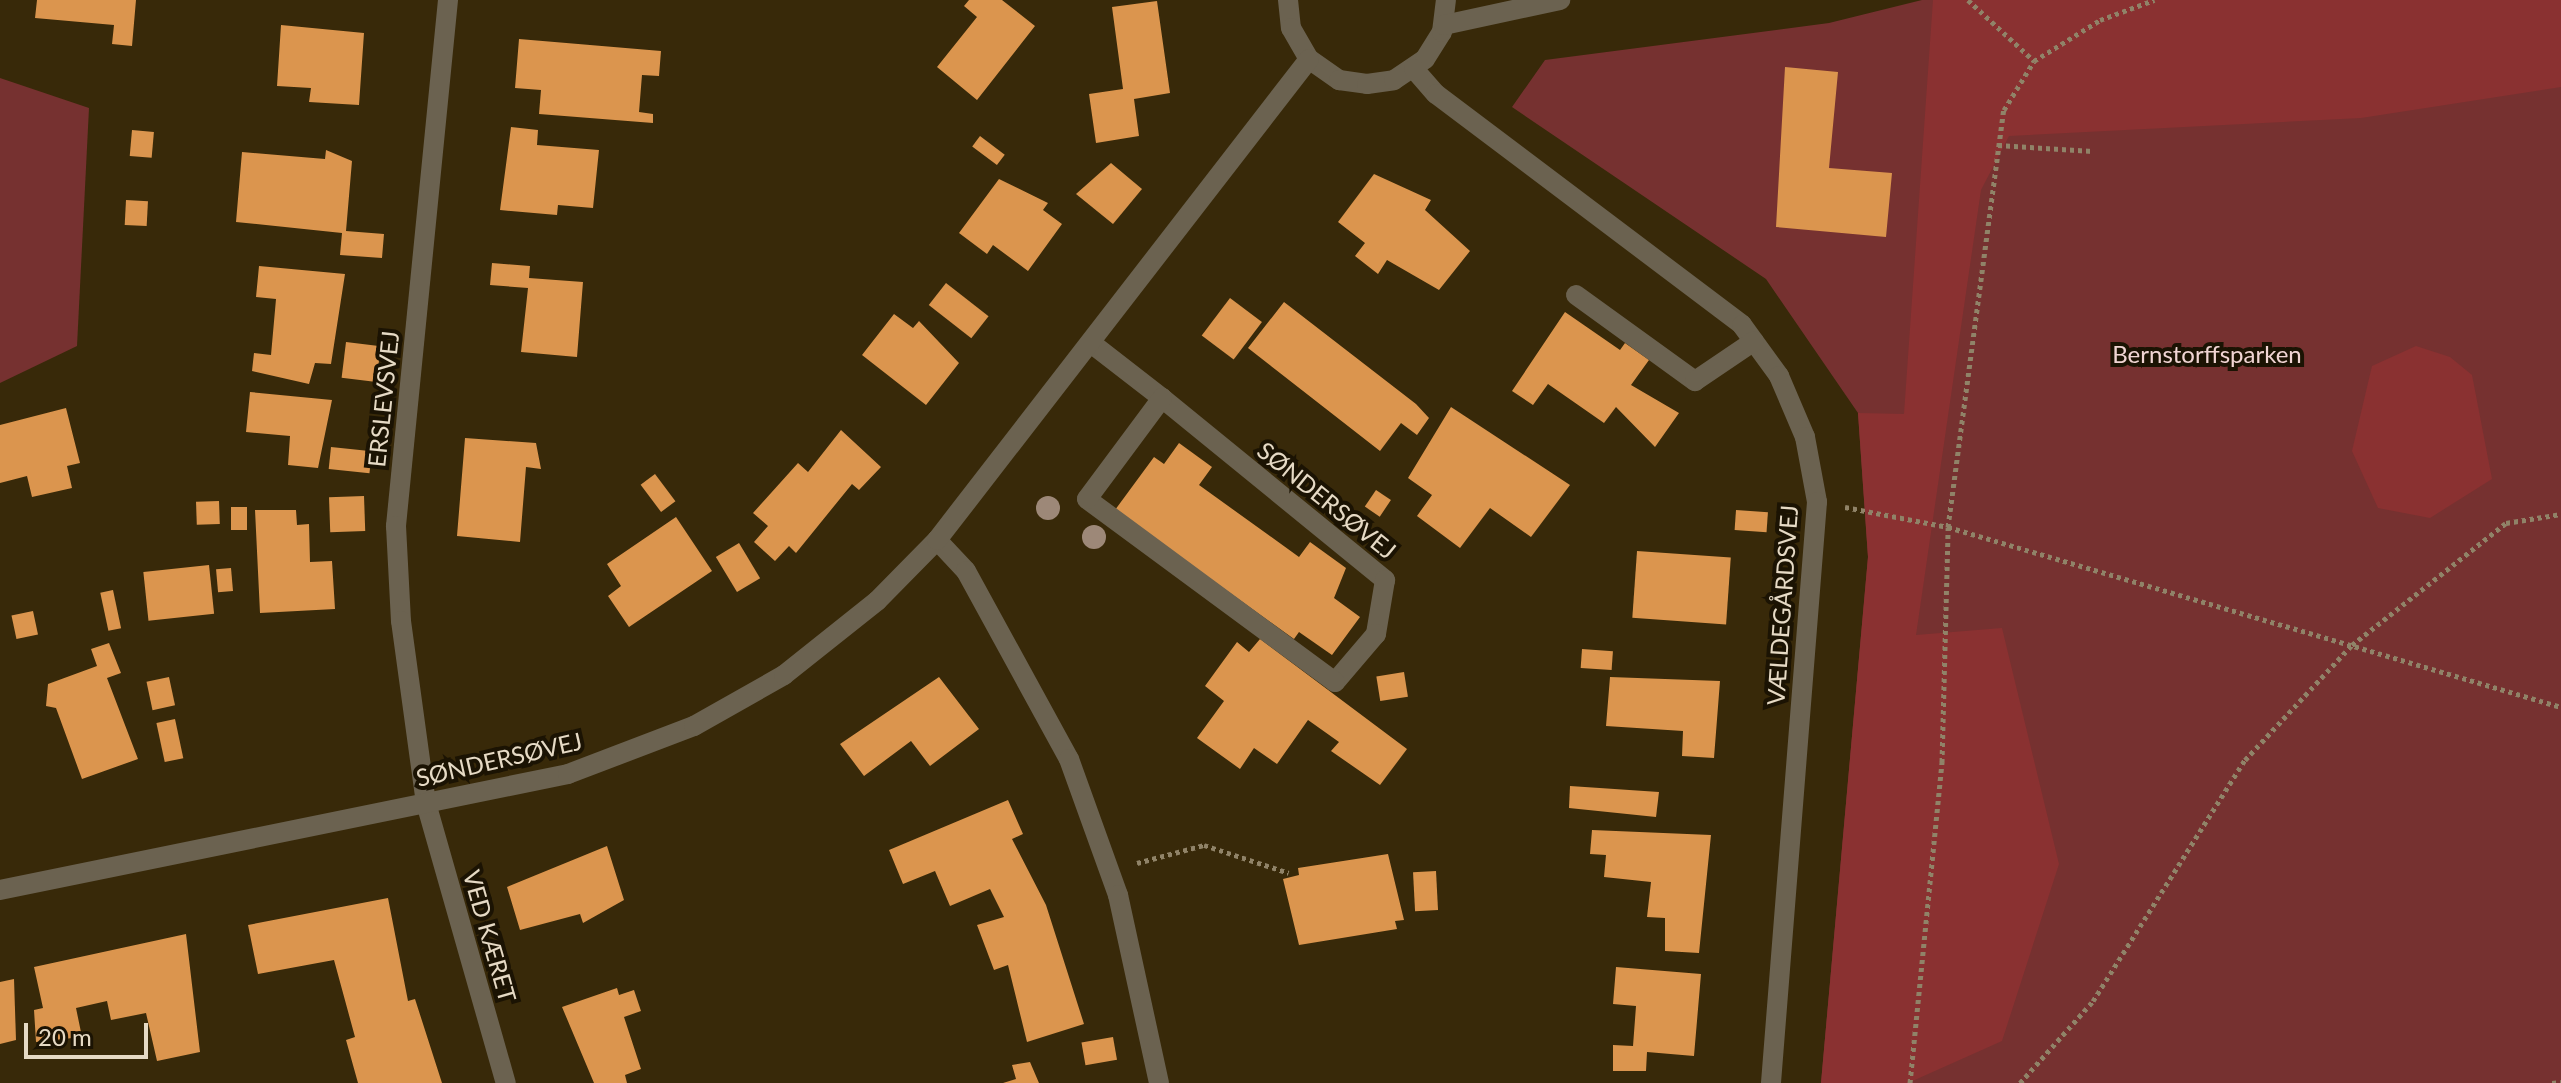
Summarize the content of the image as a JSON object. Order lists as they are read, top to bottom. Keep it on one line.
{"streets":{"street":["ERSLEVSVEJ","SØNDERSØVEJ","VÆLDEGÅRDSVEJ","VED KÆRET"]},"crossings":[["ERSLEVSVEJ","SØNDERSØVEJ"],["ERSLEVSVEJ","VED KÆRET"],["SØNDERSØVEJ","VED KÆRET"]],"parks":["Bernstorffsparken"],"scale_bar":"20 m"}
